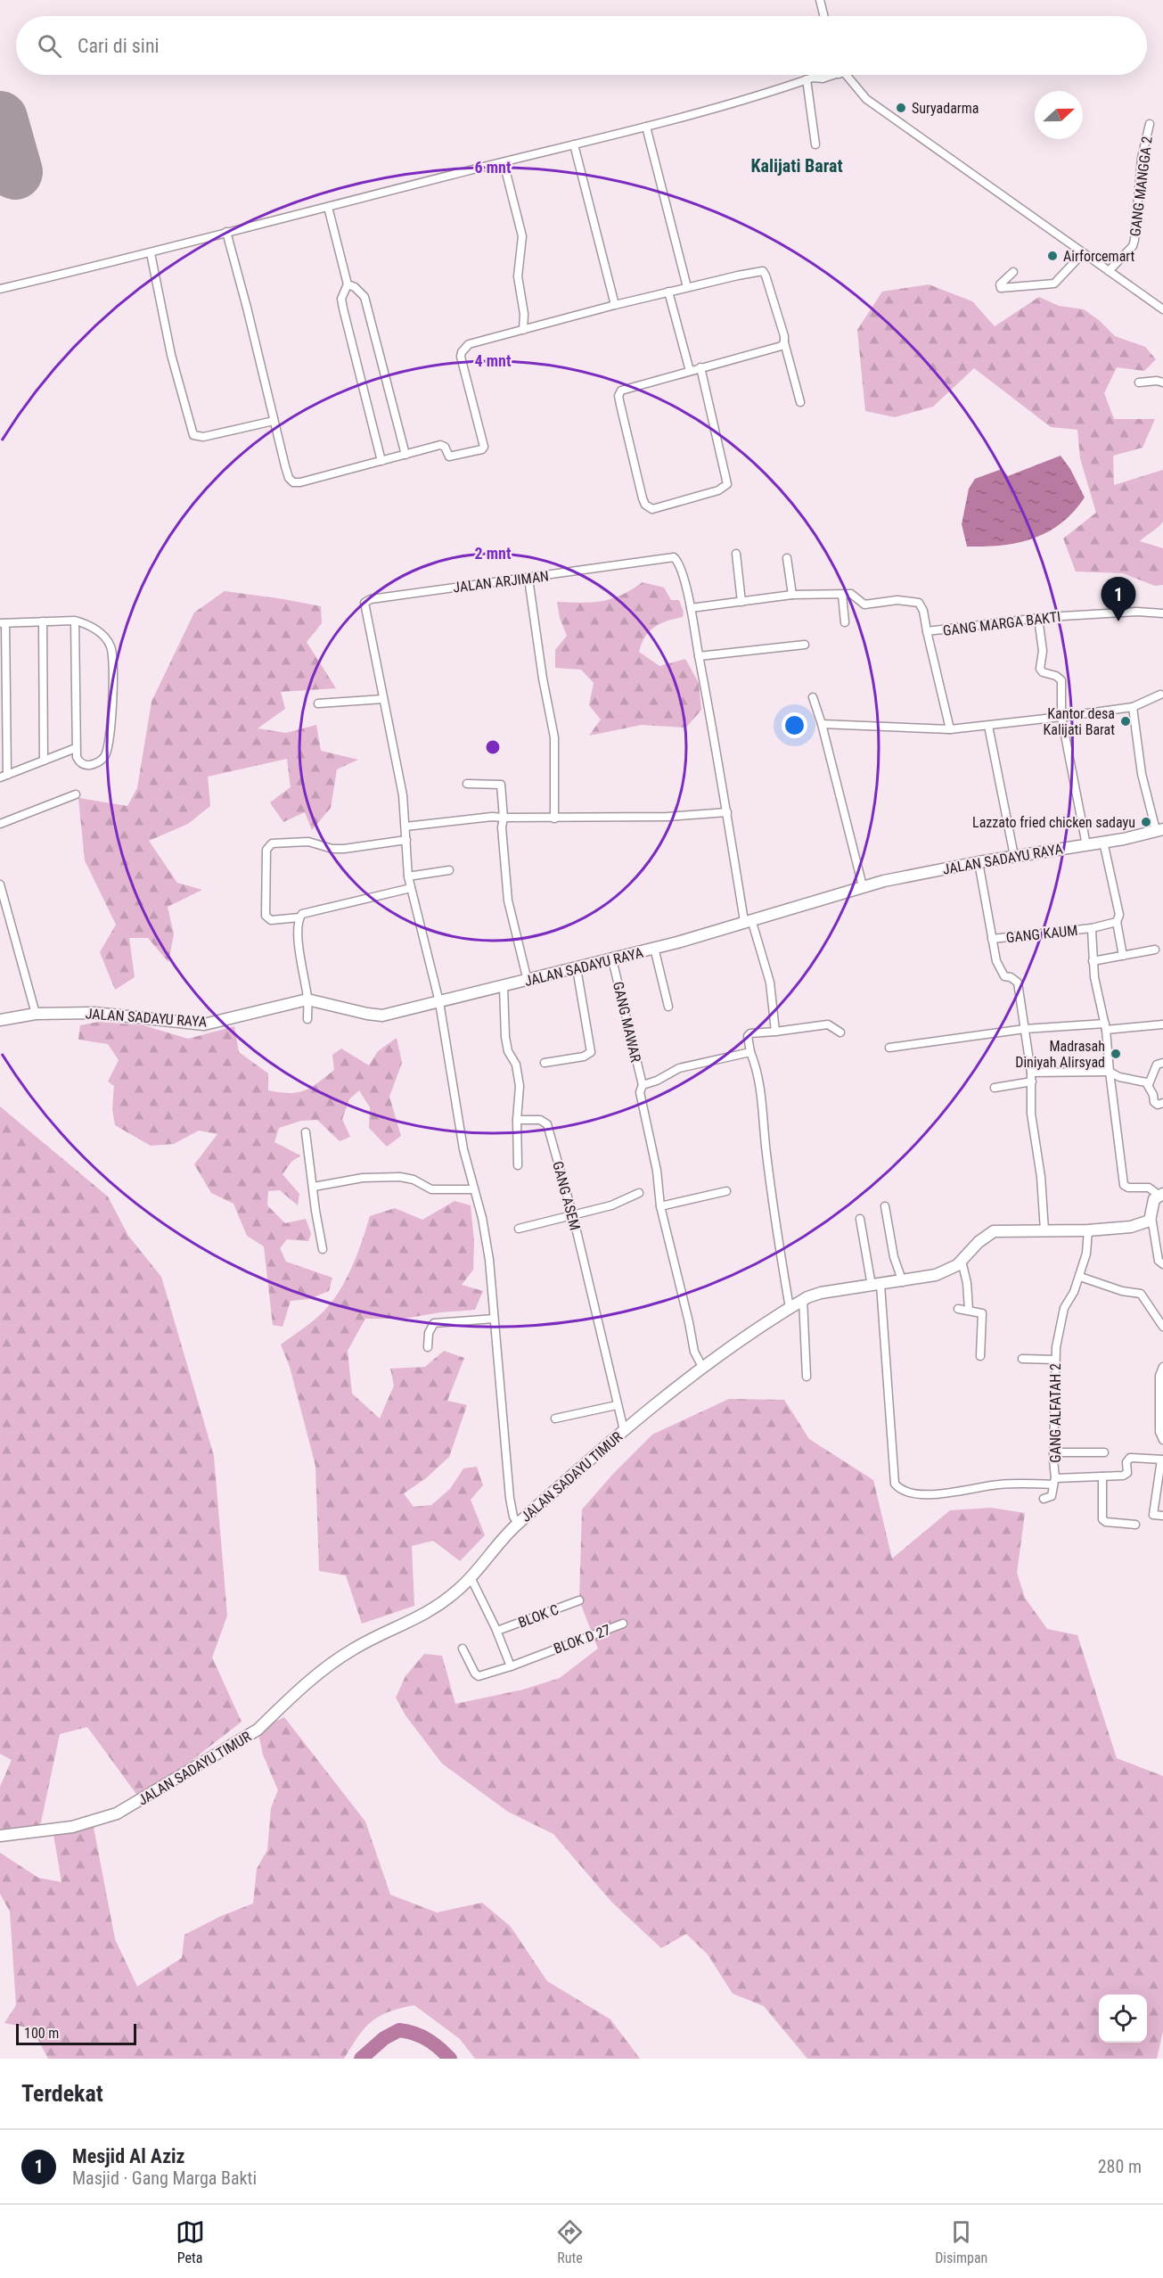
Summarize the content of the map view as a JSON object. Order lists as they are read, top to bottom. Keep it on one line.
{"streets":{"street":["GANG MANGGA 2","JALAN ARJIMAN","GANG MARGA BAKTI","JALAN SADAYU RAYA","GANG KAUM","GANG MAWAR","GANG ASEM","GANG ALFATAH 2","JALAN SADAYU TIMUR","BLOK C","BLOK D 27"]},"crossings":[["JALAN ARJIMAN","JALAN SADAYU RAYA"],["JALAN ARJIMAN","JALAN SADAYU TIMUR"],["JALAN SADAYU RAYA","GANG MAWAR"],["GANG MAWAR","JALAN SADAYU TIMUR"],["GANG ASEM","JALAN SADAYU TIMUR"],["GANG ALFATAH 2","JALAN SADAYU TIMUR"]],"districts":["Kalijati Barat"],"places":["Suryadarma","Airforcemart","Kantor desa Kalijati Barat","Lazzato fried chicken sadayu","Madrasah Diniyah Alirsyad"],"scale_bar":"100 m","north":"right","page":{"search":"Cari di sini","pins":"1","scale":"100 m","heading":"Terdekat","list":[{"mark":"1","name":"Mesjid Al Aziz","note":"Masjid · Gang Marga Bakti","value":"280 m"}],"nav":["Peta","Rute","Disimpan"]},"rings":["6 mnt","4 mnt","2 mnt"]}
